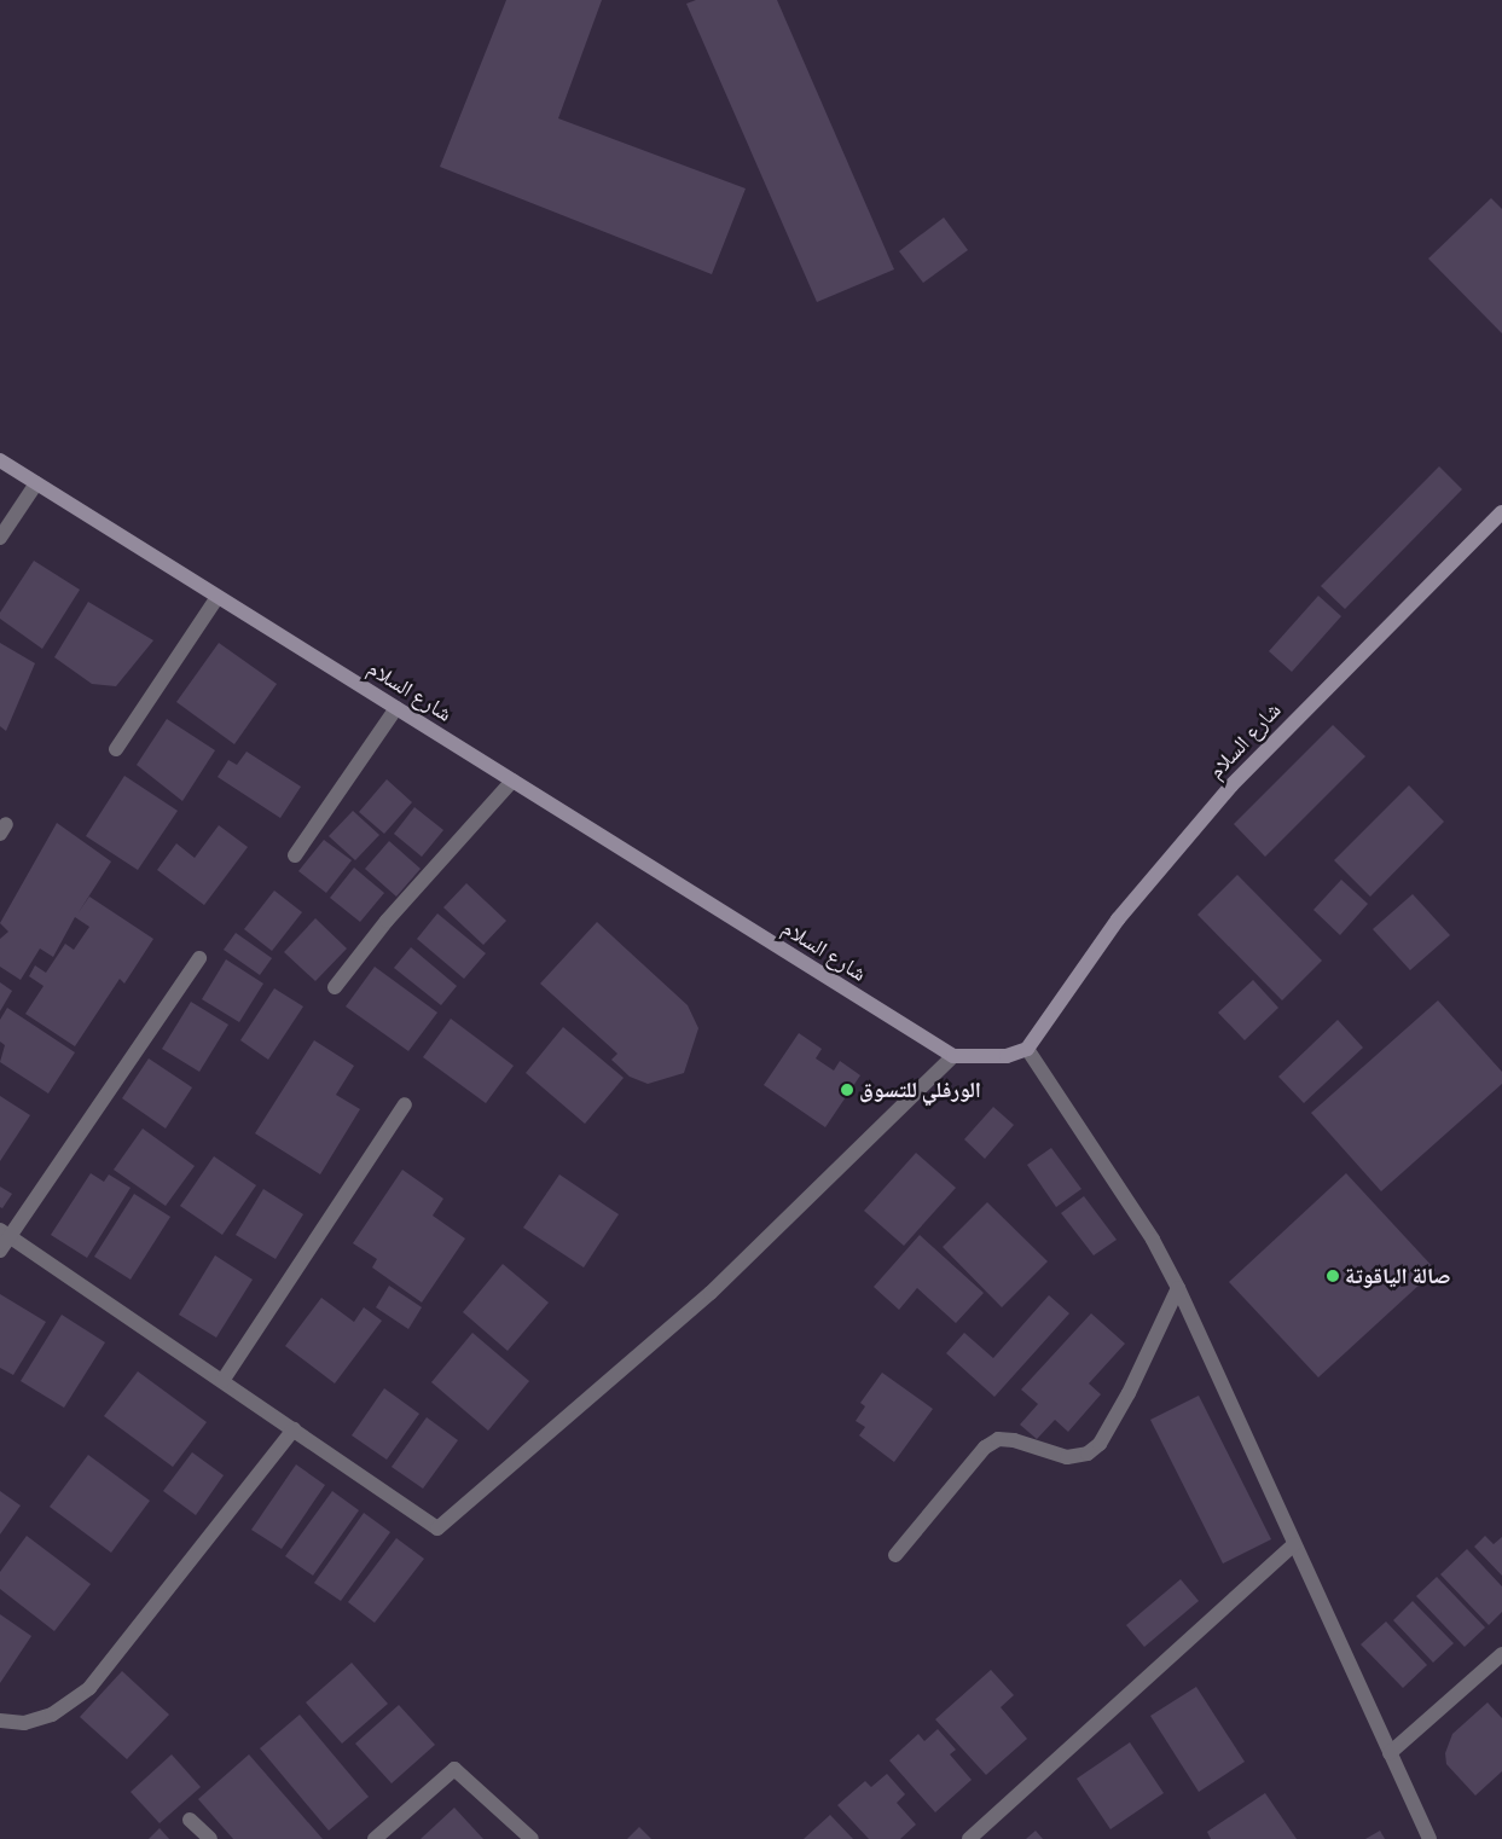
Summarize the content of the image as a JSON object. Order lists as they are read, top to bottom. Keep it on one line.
{"streets":{"main road":["شارع السلام"]},"places":["الورفلي للتسوق","صالة الياقوتة"]}
